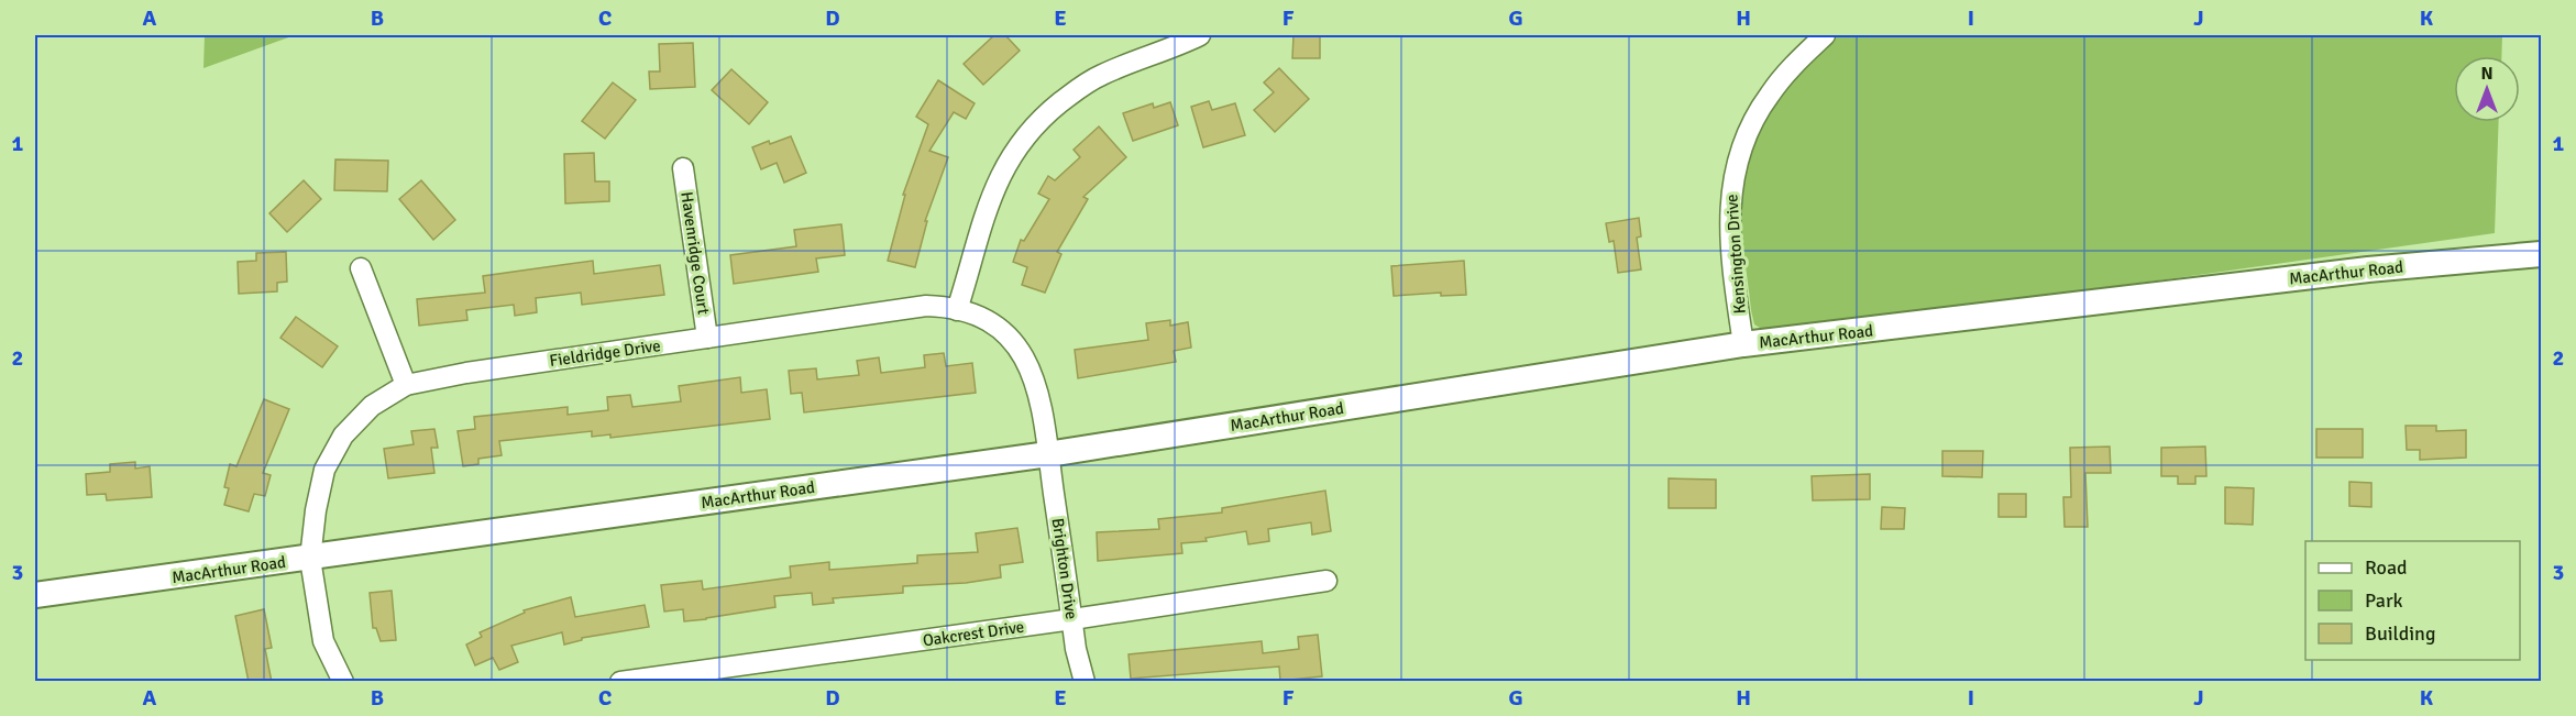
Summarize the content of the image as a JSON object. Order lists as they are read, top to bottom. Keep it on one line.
{"streets":{"street":["Havenridge Court","Kensington Drive","MacArthur Road","Fieldridge Drive","Brighton Drive","Oakcrest Drive"]},"crossings":[["Havenridge Court","Fieldridge Drive"],["Kensington Drive","MacArthur Road"],["MacArthur Road","Fieldridge Drive"],["MacArthur Road","Brighton Drive"],["Fieldridge Drive","Brighton Drive"],["Brighton Drive","Oakcrest Drive"]],"legend":["Road","Park","Building"],"north":"top","grid":{"columns":["A","B","C","D","E","F","G","H","I","J","K"],"rows":["1","2","3"]}}
